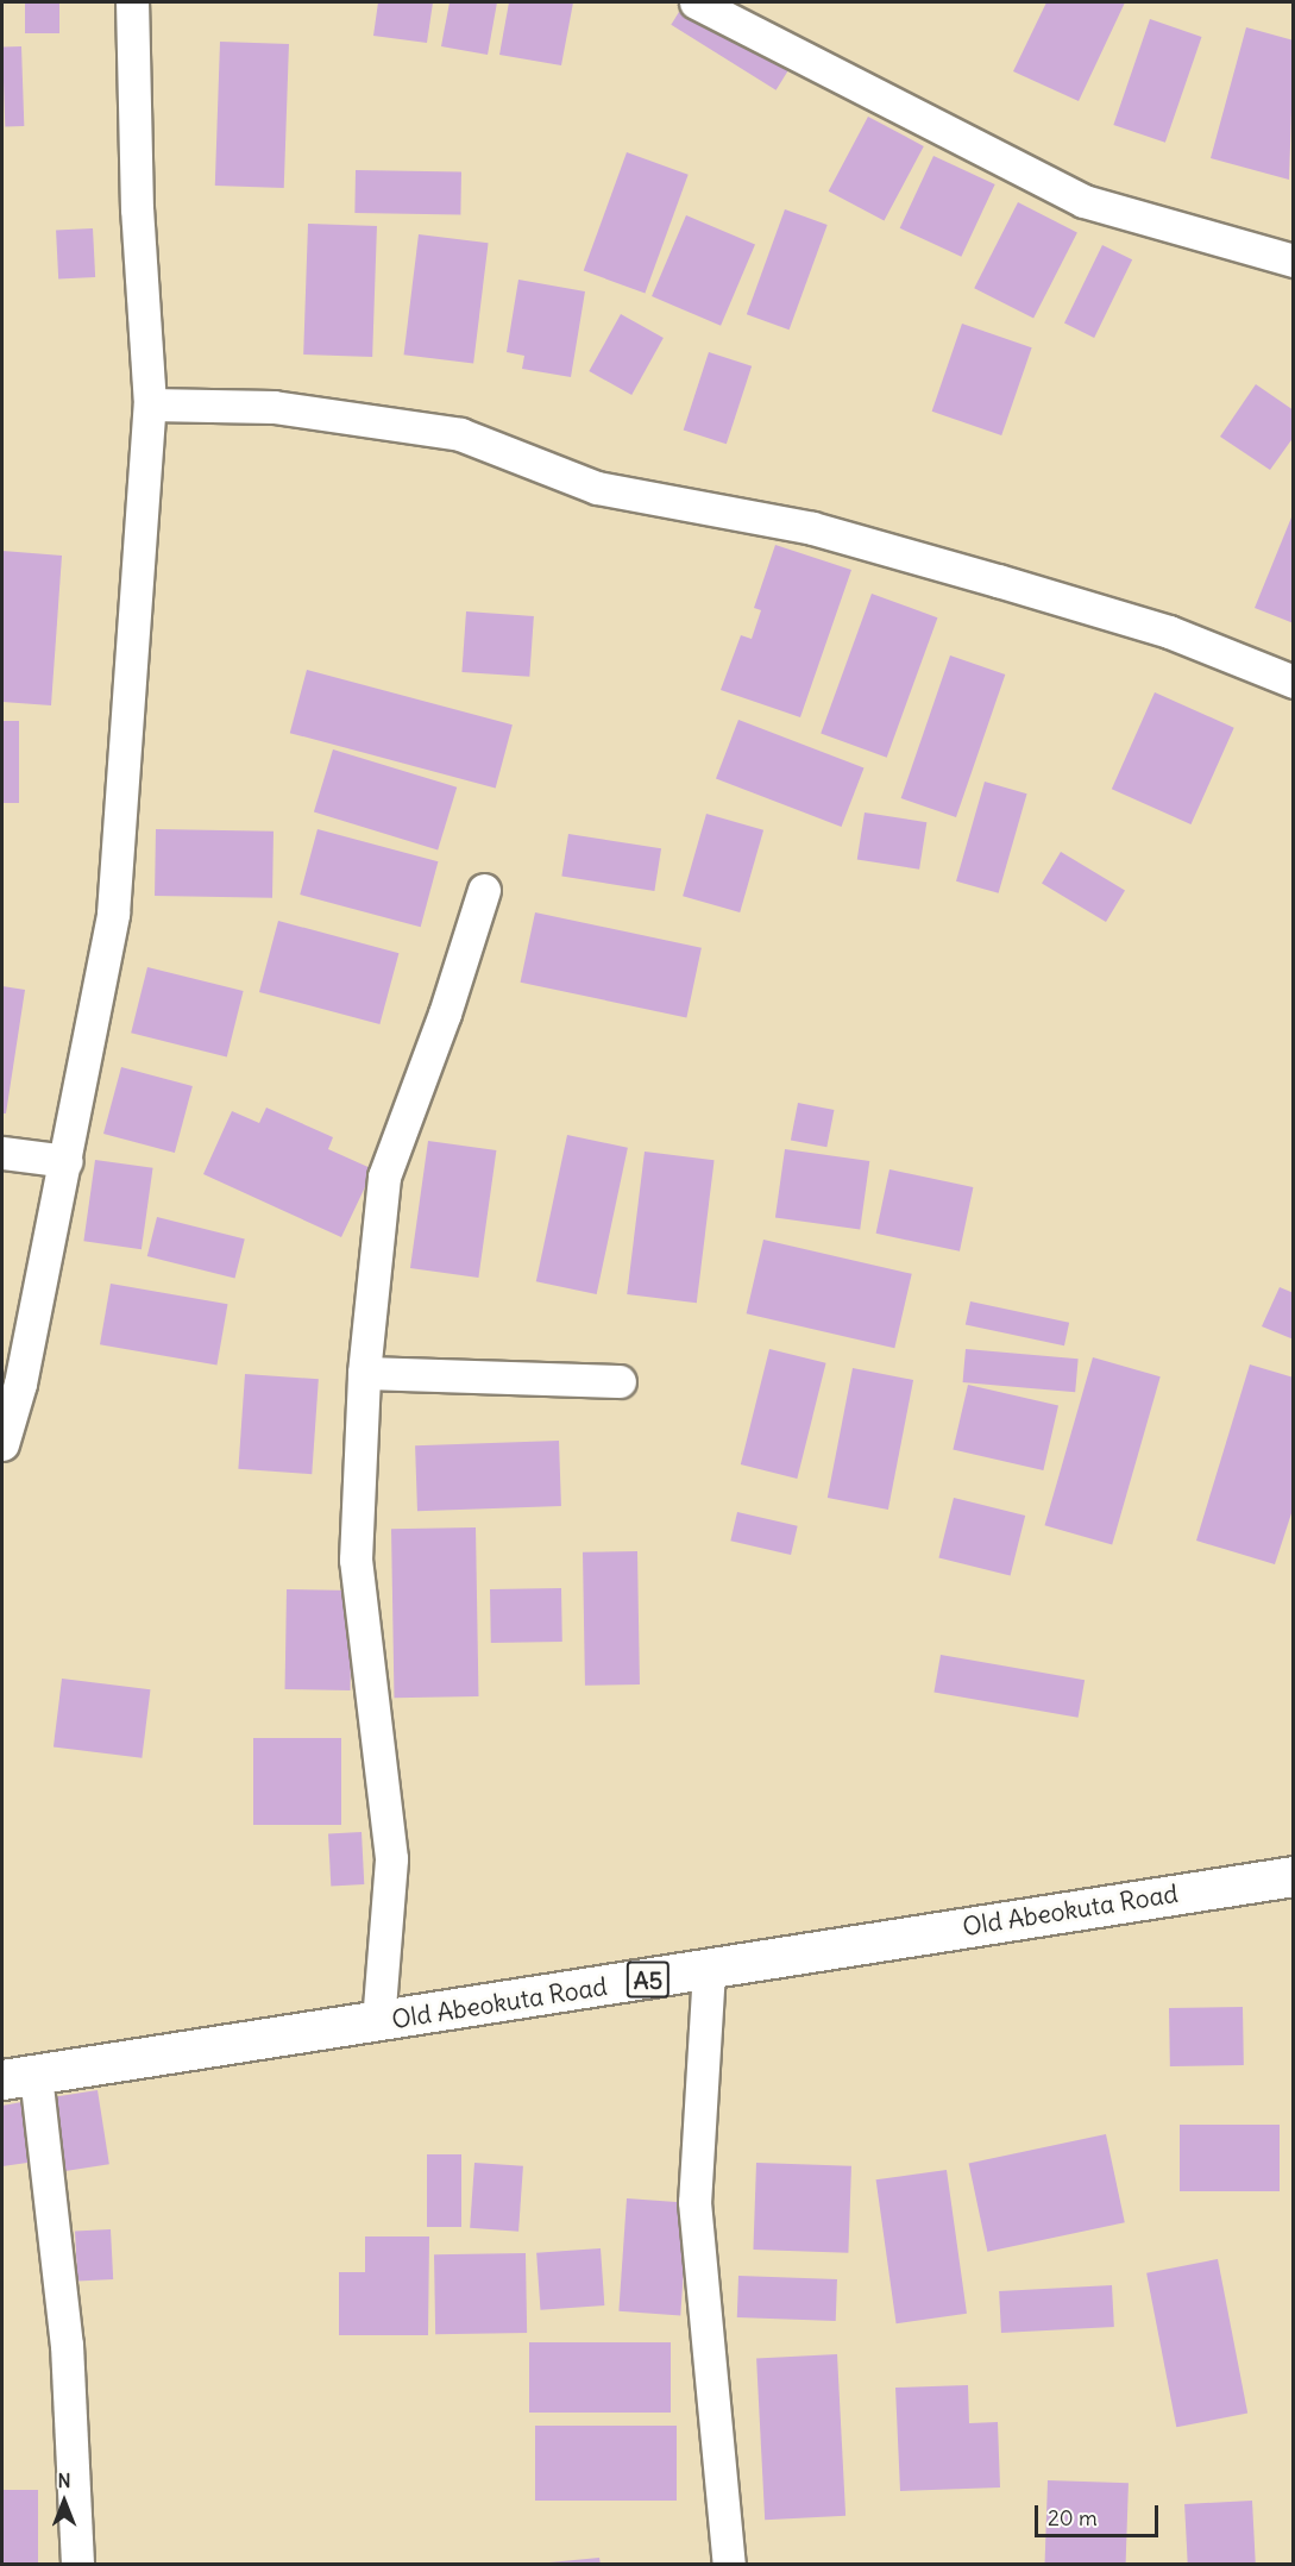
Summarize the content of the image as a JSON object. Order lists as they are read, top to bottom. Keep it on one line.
{"streets":{"highway":["Old Abeokuta Road","A5"]},"scale_bar":"20 m","north":"top"}
